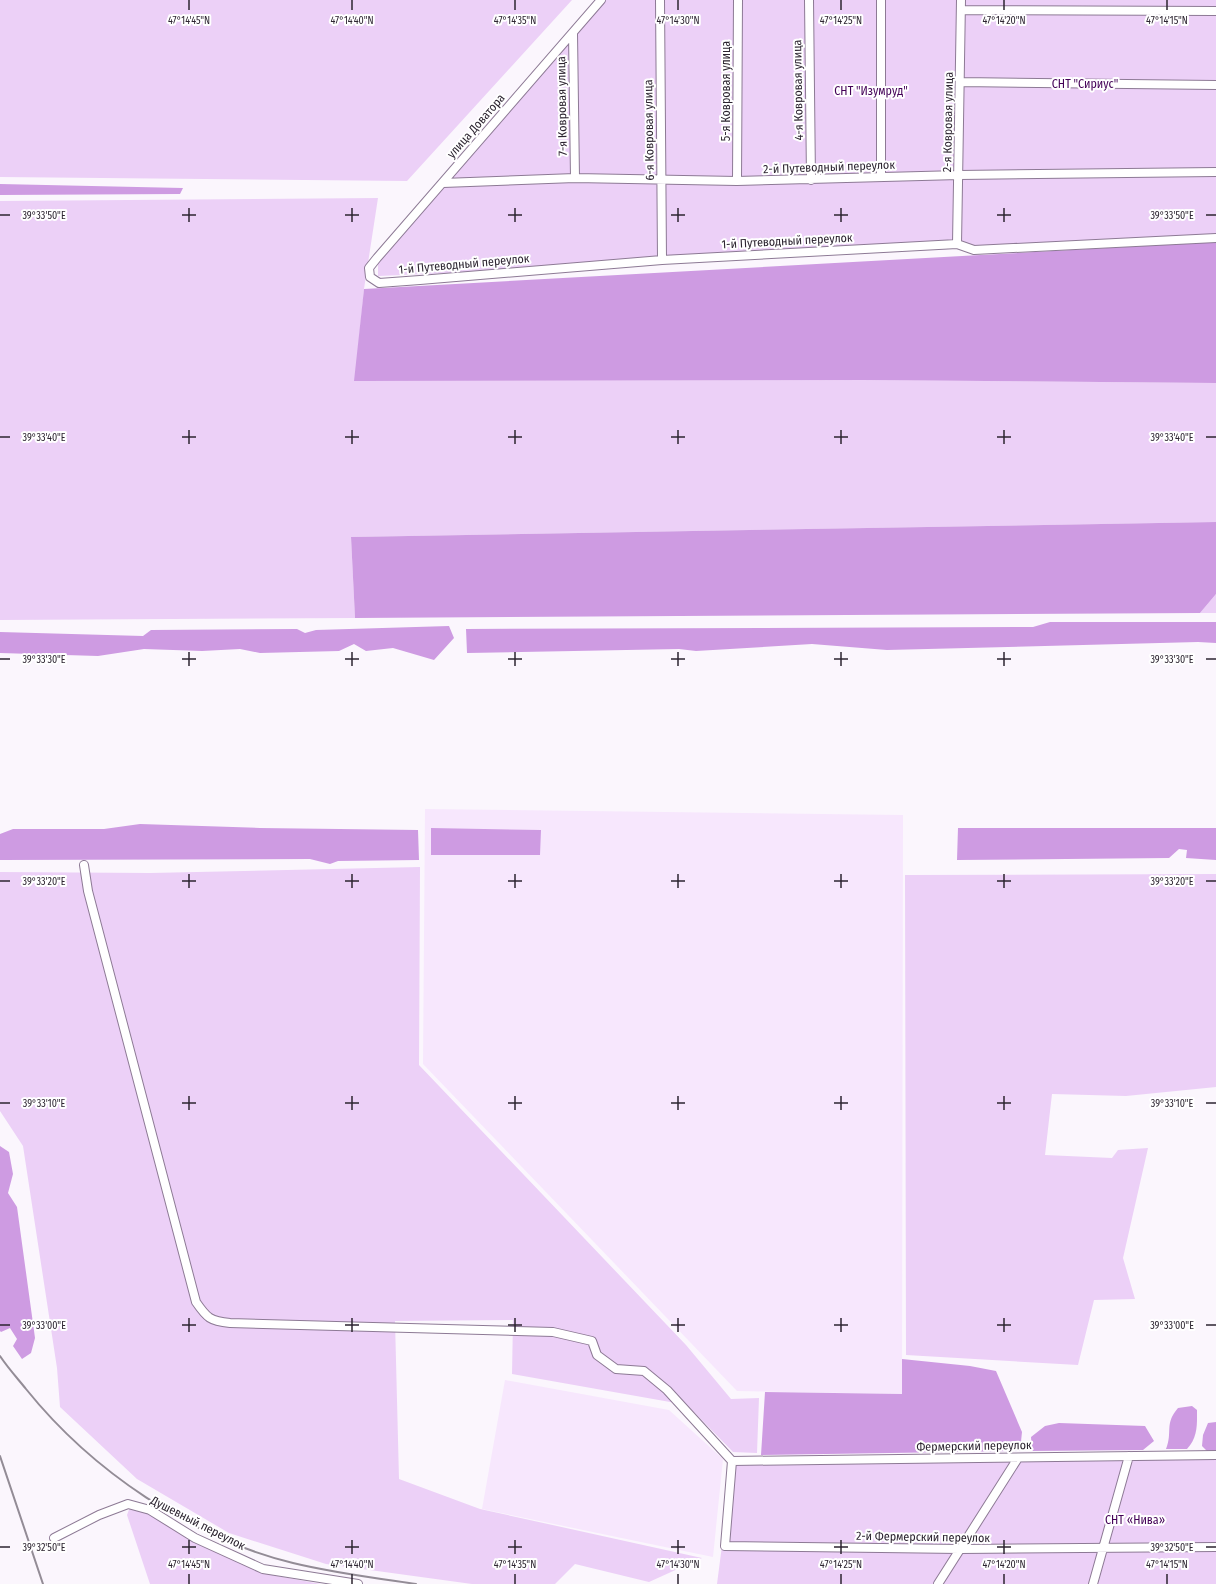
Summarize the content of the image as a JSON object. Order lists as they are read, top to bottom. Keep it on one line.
{"streets":{"street":["4-я Ковровая улица","5-я Ковровая улица","7-я Ковровая улица","2-я Ковровая улица","улица Доватора","6-я Ковровая улица","2-й Путеводный переулок","1-й Путеводный переулок","Фермерский переулок","Душевный переулок","2-й Фермерский переулок"]},"crossings":[["4-я Ковровая улица","2-й Путеводный переулок"],["5-я Ковровая улица","2-й Путеводный переулок"],["7-я Ковровая улица","улица Доватора"],["7-я Ковровая улица","2-й Путеводный переулок"],["2-я Ковровая улица","2-й Путеводный переулок"],["2-я Ковровая улица","1-й Путеводный переулок"],["улица Доватора","2-й Путеводный переулок"],["улица Доватора","1-й Путеводный переулок"],["6-я Ковровая улица","2-й Путеводный переулок"],["6-я Ковровая улица","1-й Путеводный переулок"],["Фермерский переулок","2-й Фермерский переулок"]],"parks":["СНТ \"Сириус\"","СНТ \"Изумруд\"","СНТ «Нива»"],"coordinates":["47°14'45\"N","47°14'40\"N","47°14'35\"N","47°14'30\"N","47°14'25\"N","47°14'20\"N","47°14'15\"N","39°33'50\"E","39°33'40\"E","39°33'30\"E","39°33'20\"E","39°33'10\"E","39°33'00\"E","39°32'50\"E"]}
